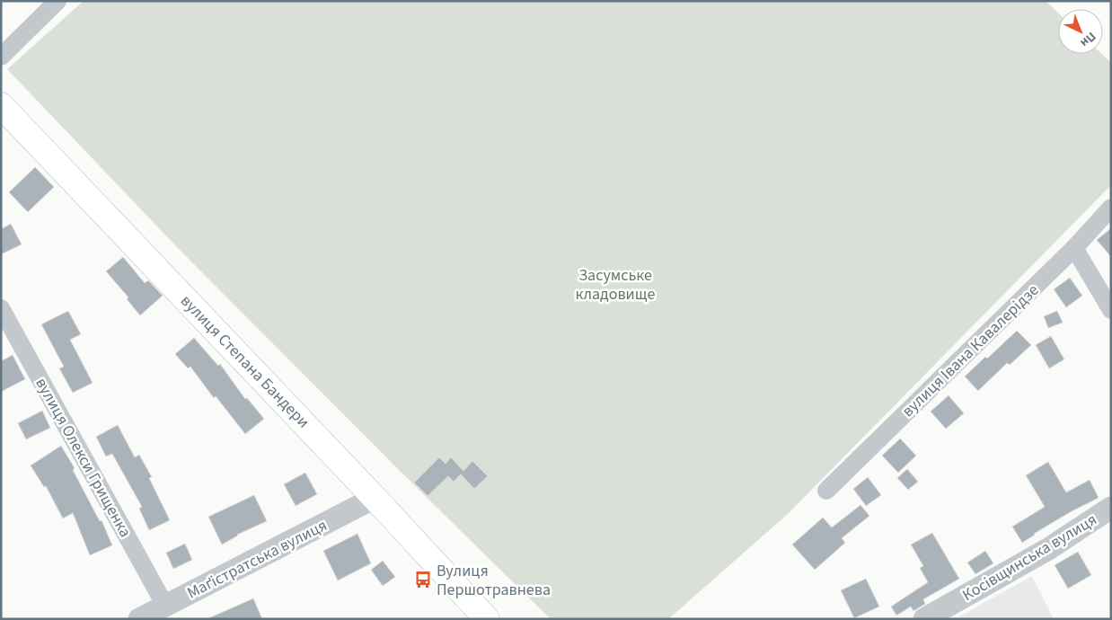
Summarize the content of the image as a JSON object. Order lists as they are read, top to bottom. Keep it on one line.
{"streets":{"main road":["вулиця Степана Бандери"],"street":["вулиця Івана Кавалерідзе","вулиця Олекси Грищенка","Косівщинська вулиця","Маґістратська вулиця"]},"crossings":[["вулиця Степана Бандери","Маґістратська вулиця"],["вулиця Олекси Грищенка","Маґістратська вулиця"]],"parks":["Засумське кладовище"],"places":{"bus stop":["Вулиця Першотравнева"]},"north":"bottom right"}
